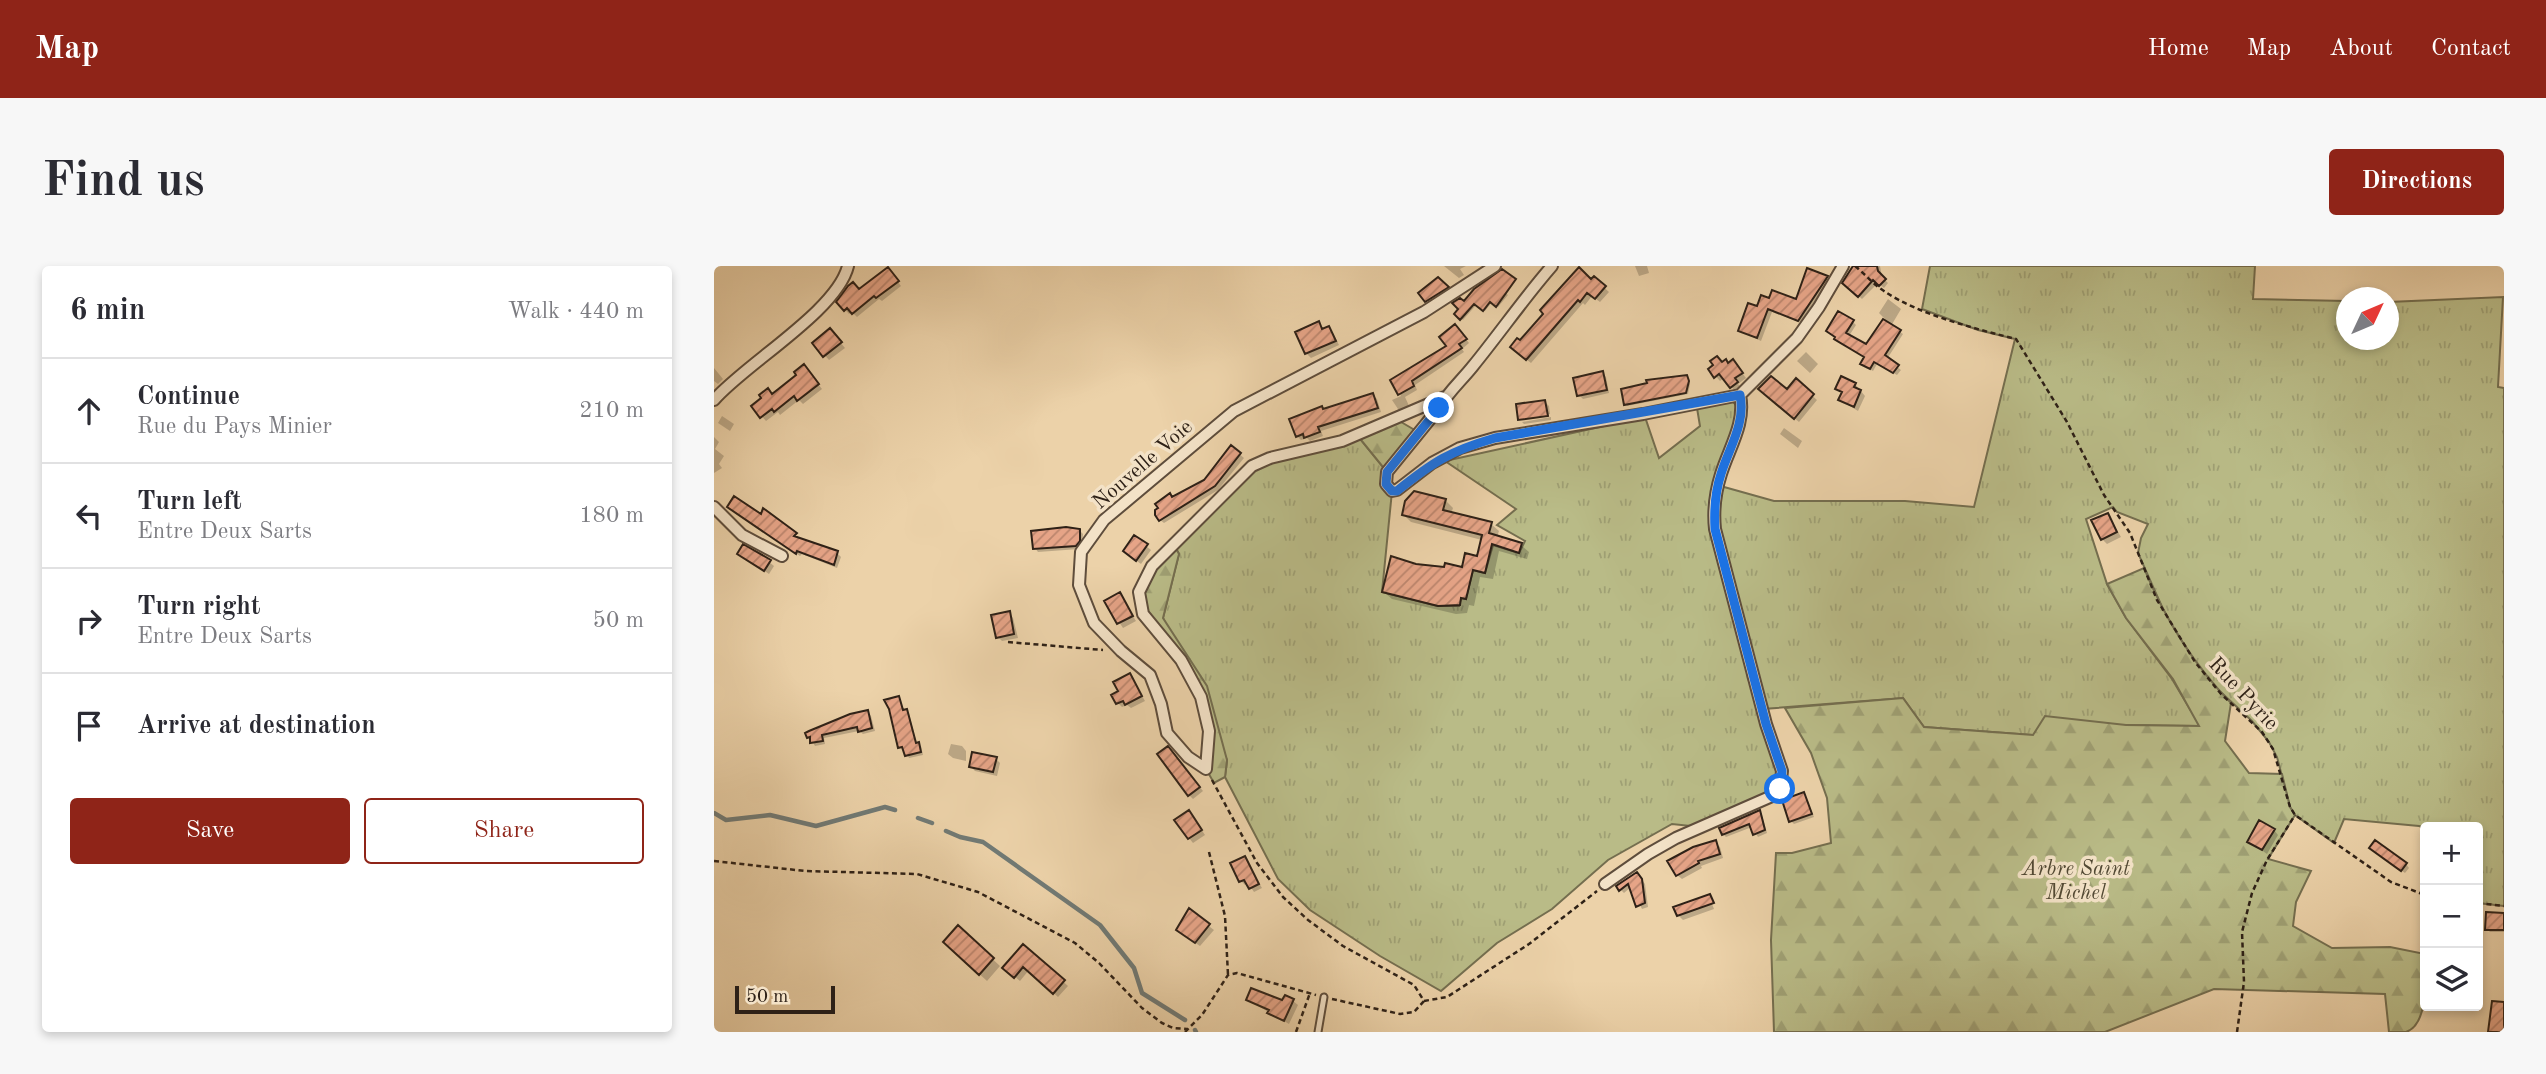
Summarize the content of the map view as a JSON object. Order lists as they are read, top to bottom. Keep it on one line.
{"streets":{"street":["Nouvelle Voie"],"path":["Rue Pyrie"]},"parks":["Arbre Saint Michel"],"scale_bar":"50 m","north":"top right","page":{"header":"Map","nav":["Home","Map","About","Contact"],"buttons":["Directions",["Save","Share"]],"title":"Find us","heading":["6 min","Walk · 440 m"],"list":[["Continue","Rue du Pays Minier","210 m"],["Turn left","Entre Deux Sarts","180 m"],["Turn right","Entre Deux Sarts","50 m"],"Arrive at destination"],"map_buttons":["+","−"],"scale":"50 m"}}
